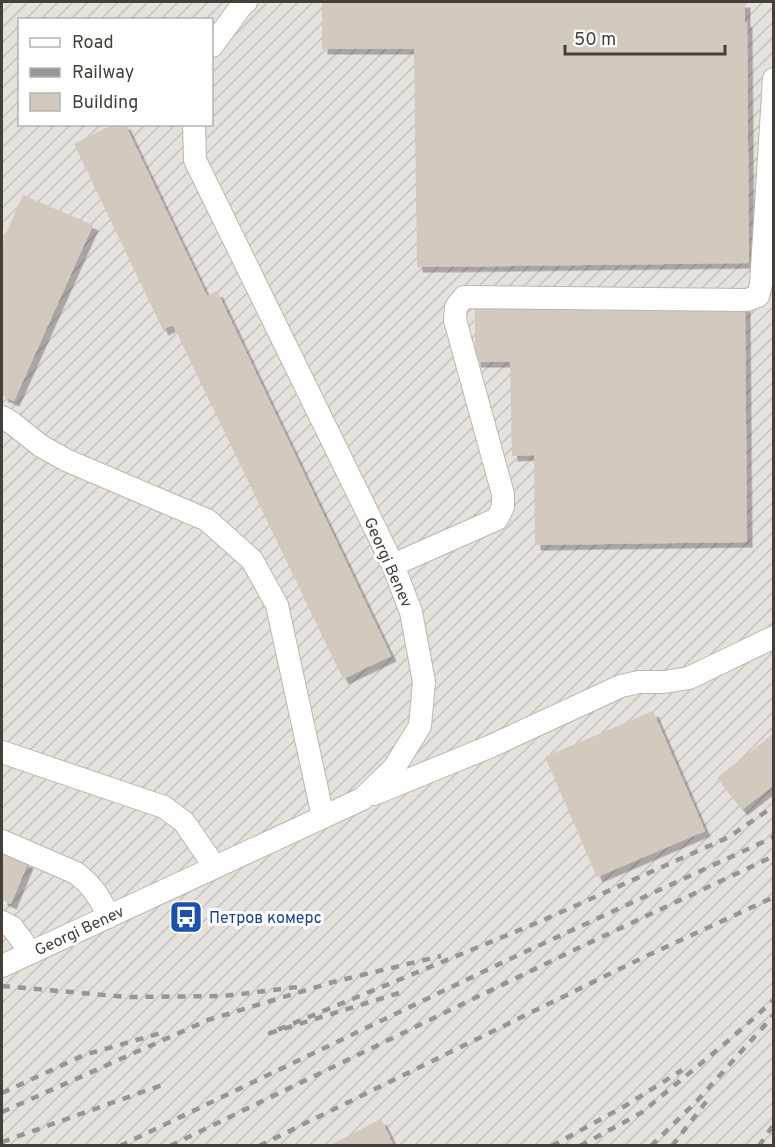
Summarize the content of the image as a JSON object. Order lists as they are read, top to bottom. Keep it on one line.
{"streets":{"street":["Georgi Benev"]},"places":{"bus stop":["Петров комерс"]},"legend":["Road","Railway","Building"],"scale_bar":"50 m"}
